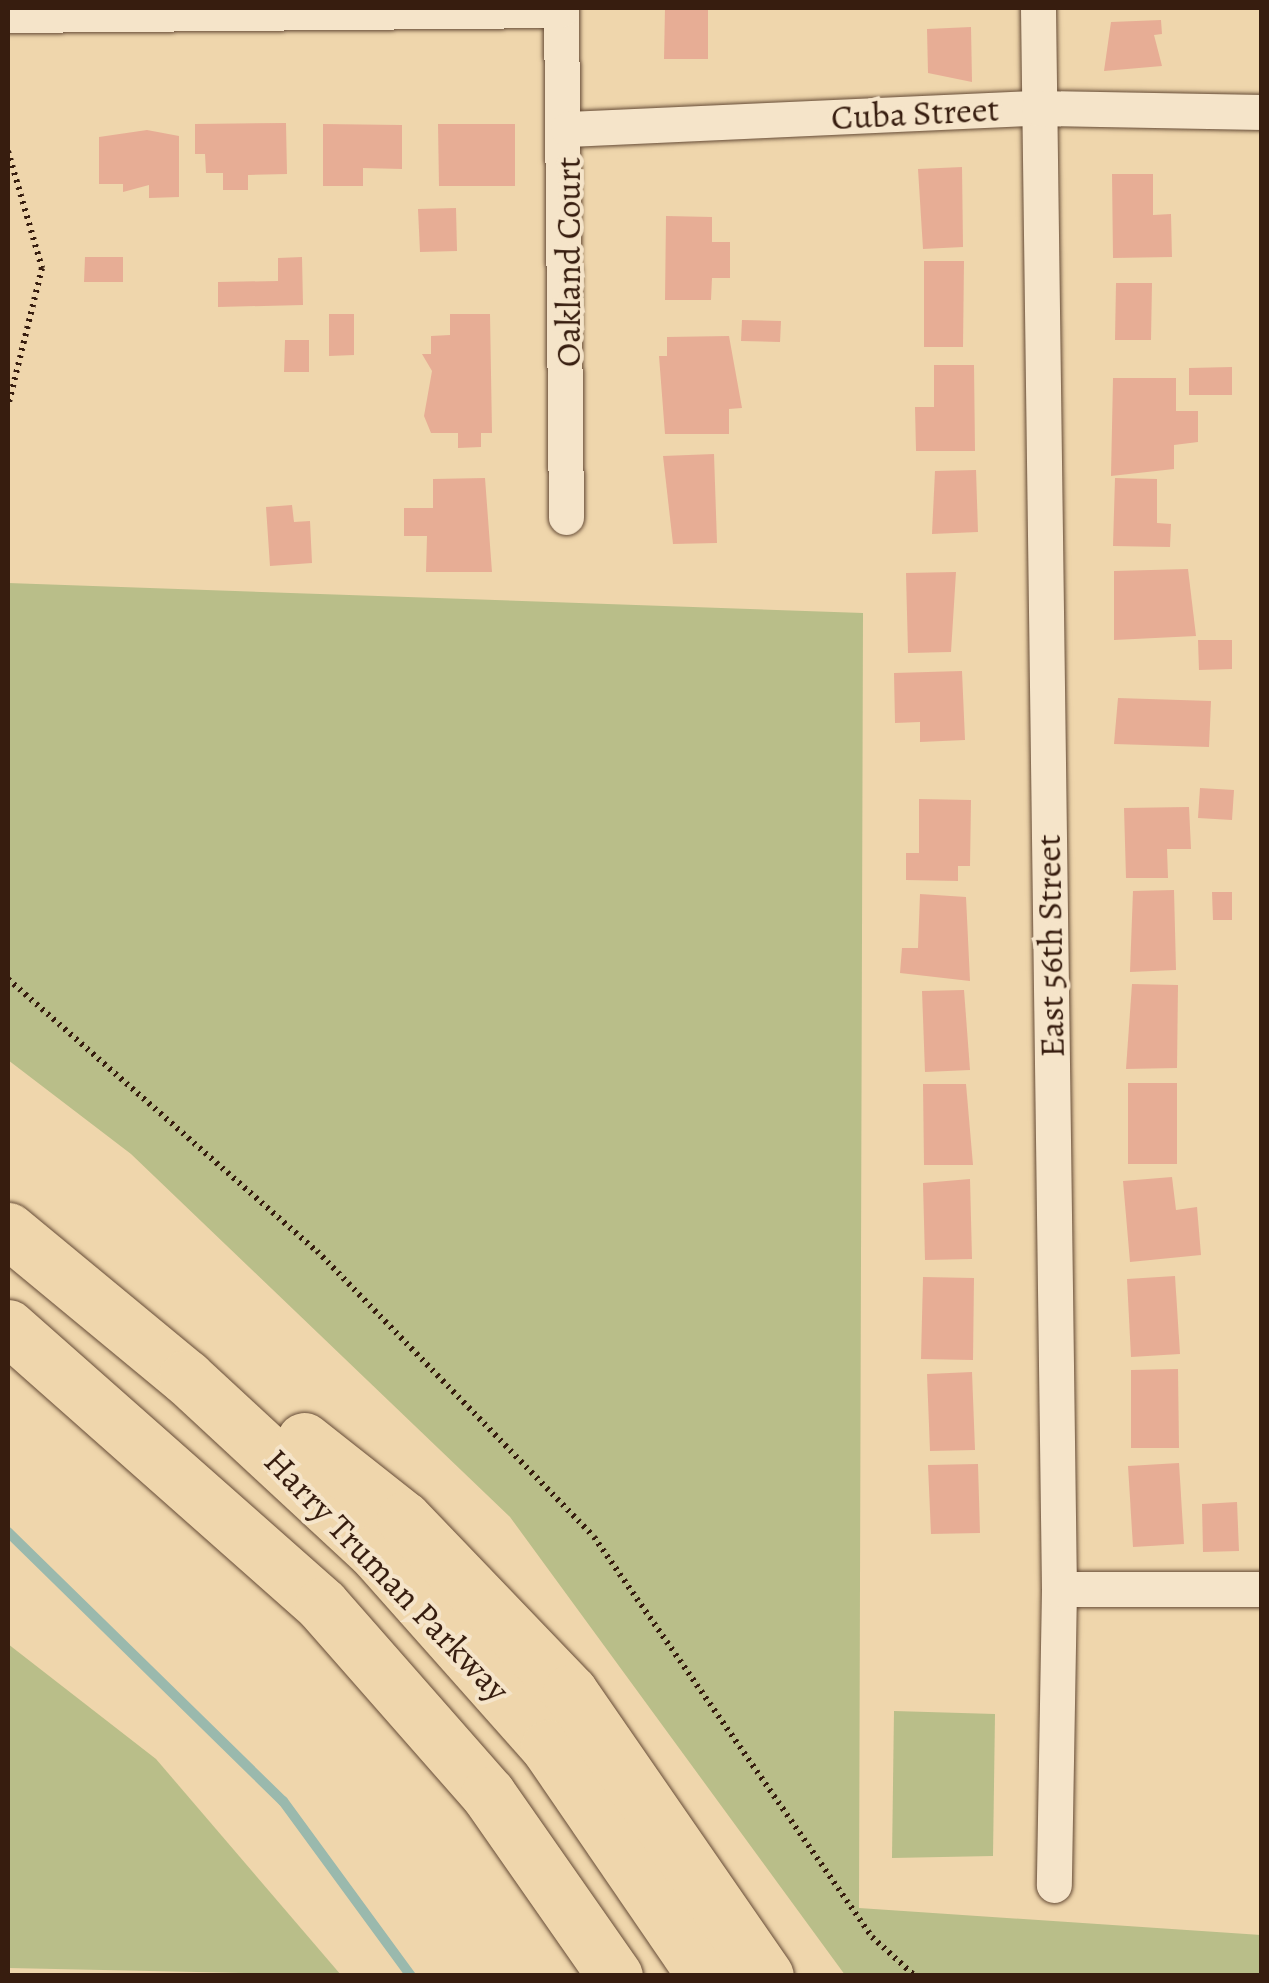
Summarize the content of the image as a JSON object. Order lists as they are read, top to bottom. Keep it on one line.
{"streets":{"highway":["Harry Truman Parkway"],"street":["Cuba Street","Oakland Court","East 56th Street"]},"crossings":[["Cuba Street","Oakland Court"],["Cuba Street","East 56th Street"]]}
